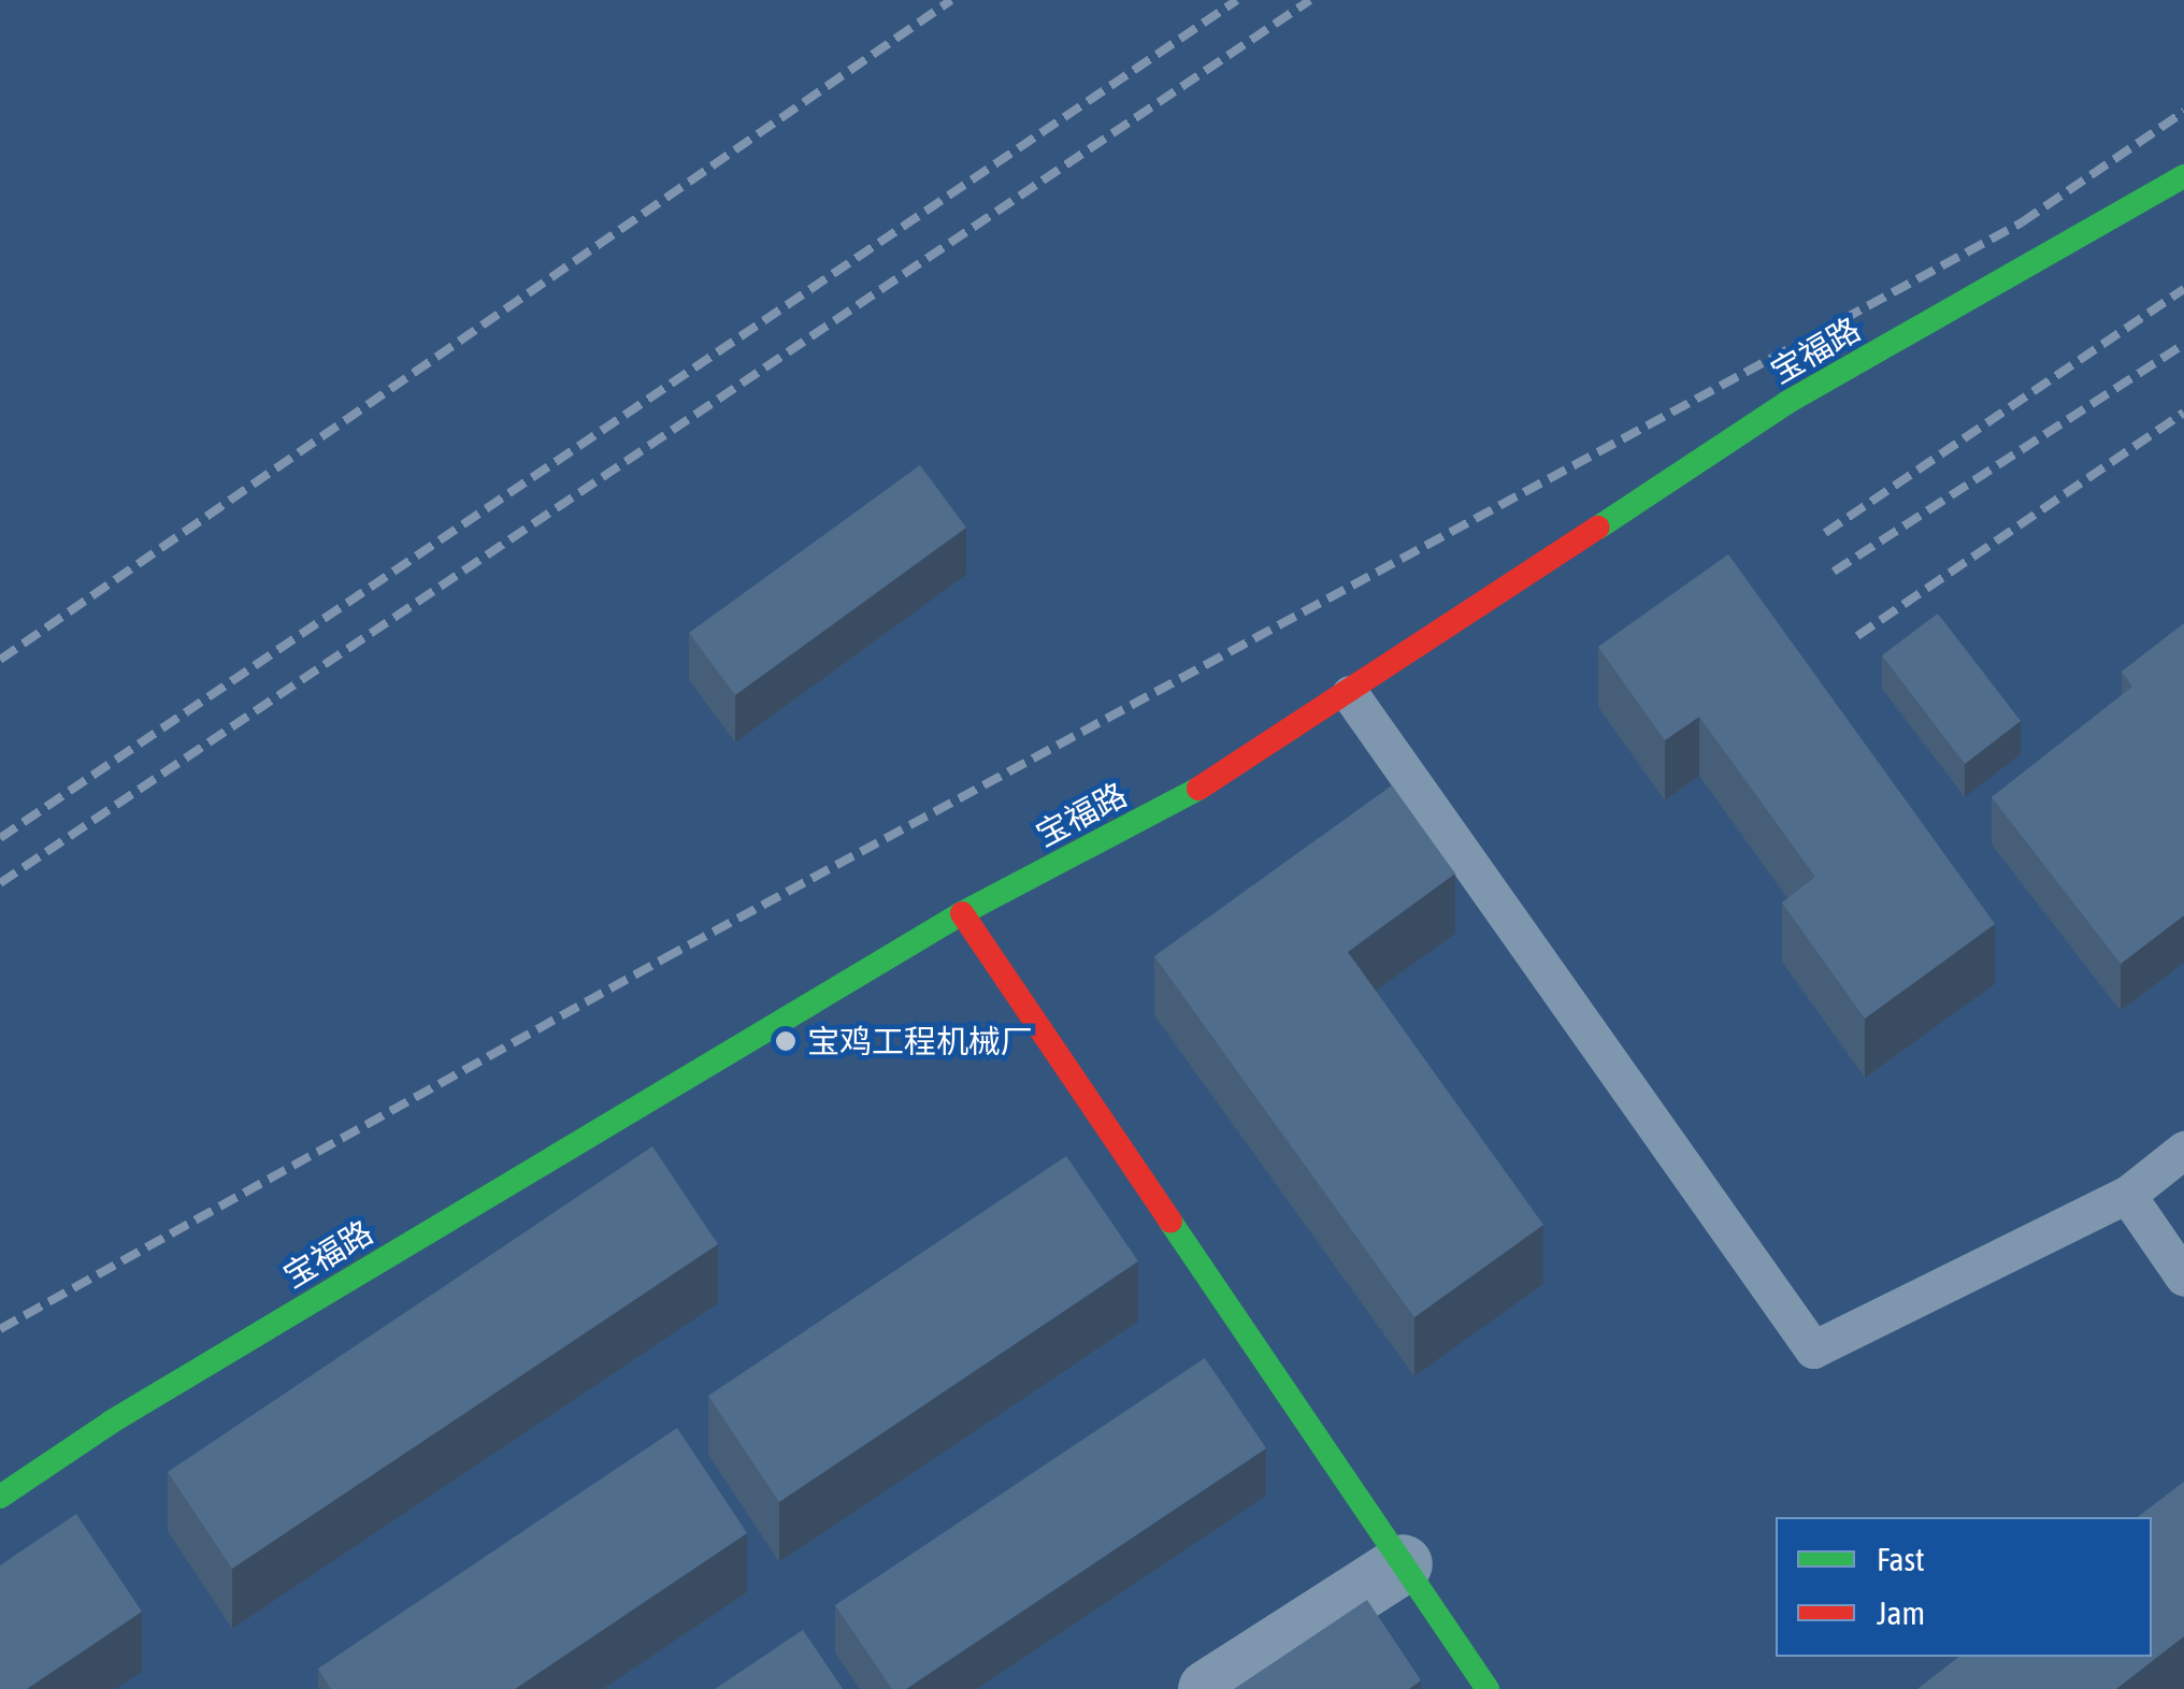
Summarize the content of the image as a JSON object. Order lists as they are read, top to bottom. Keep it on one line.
{"streets":{"main road":["宝福路"]},"places":["宝鸡工程机械厂"],"legend":["Fast","Jam"]}
